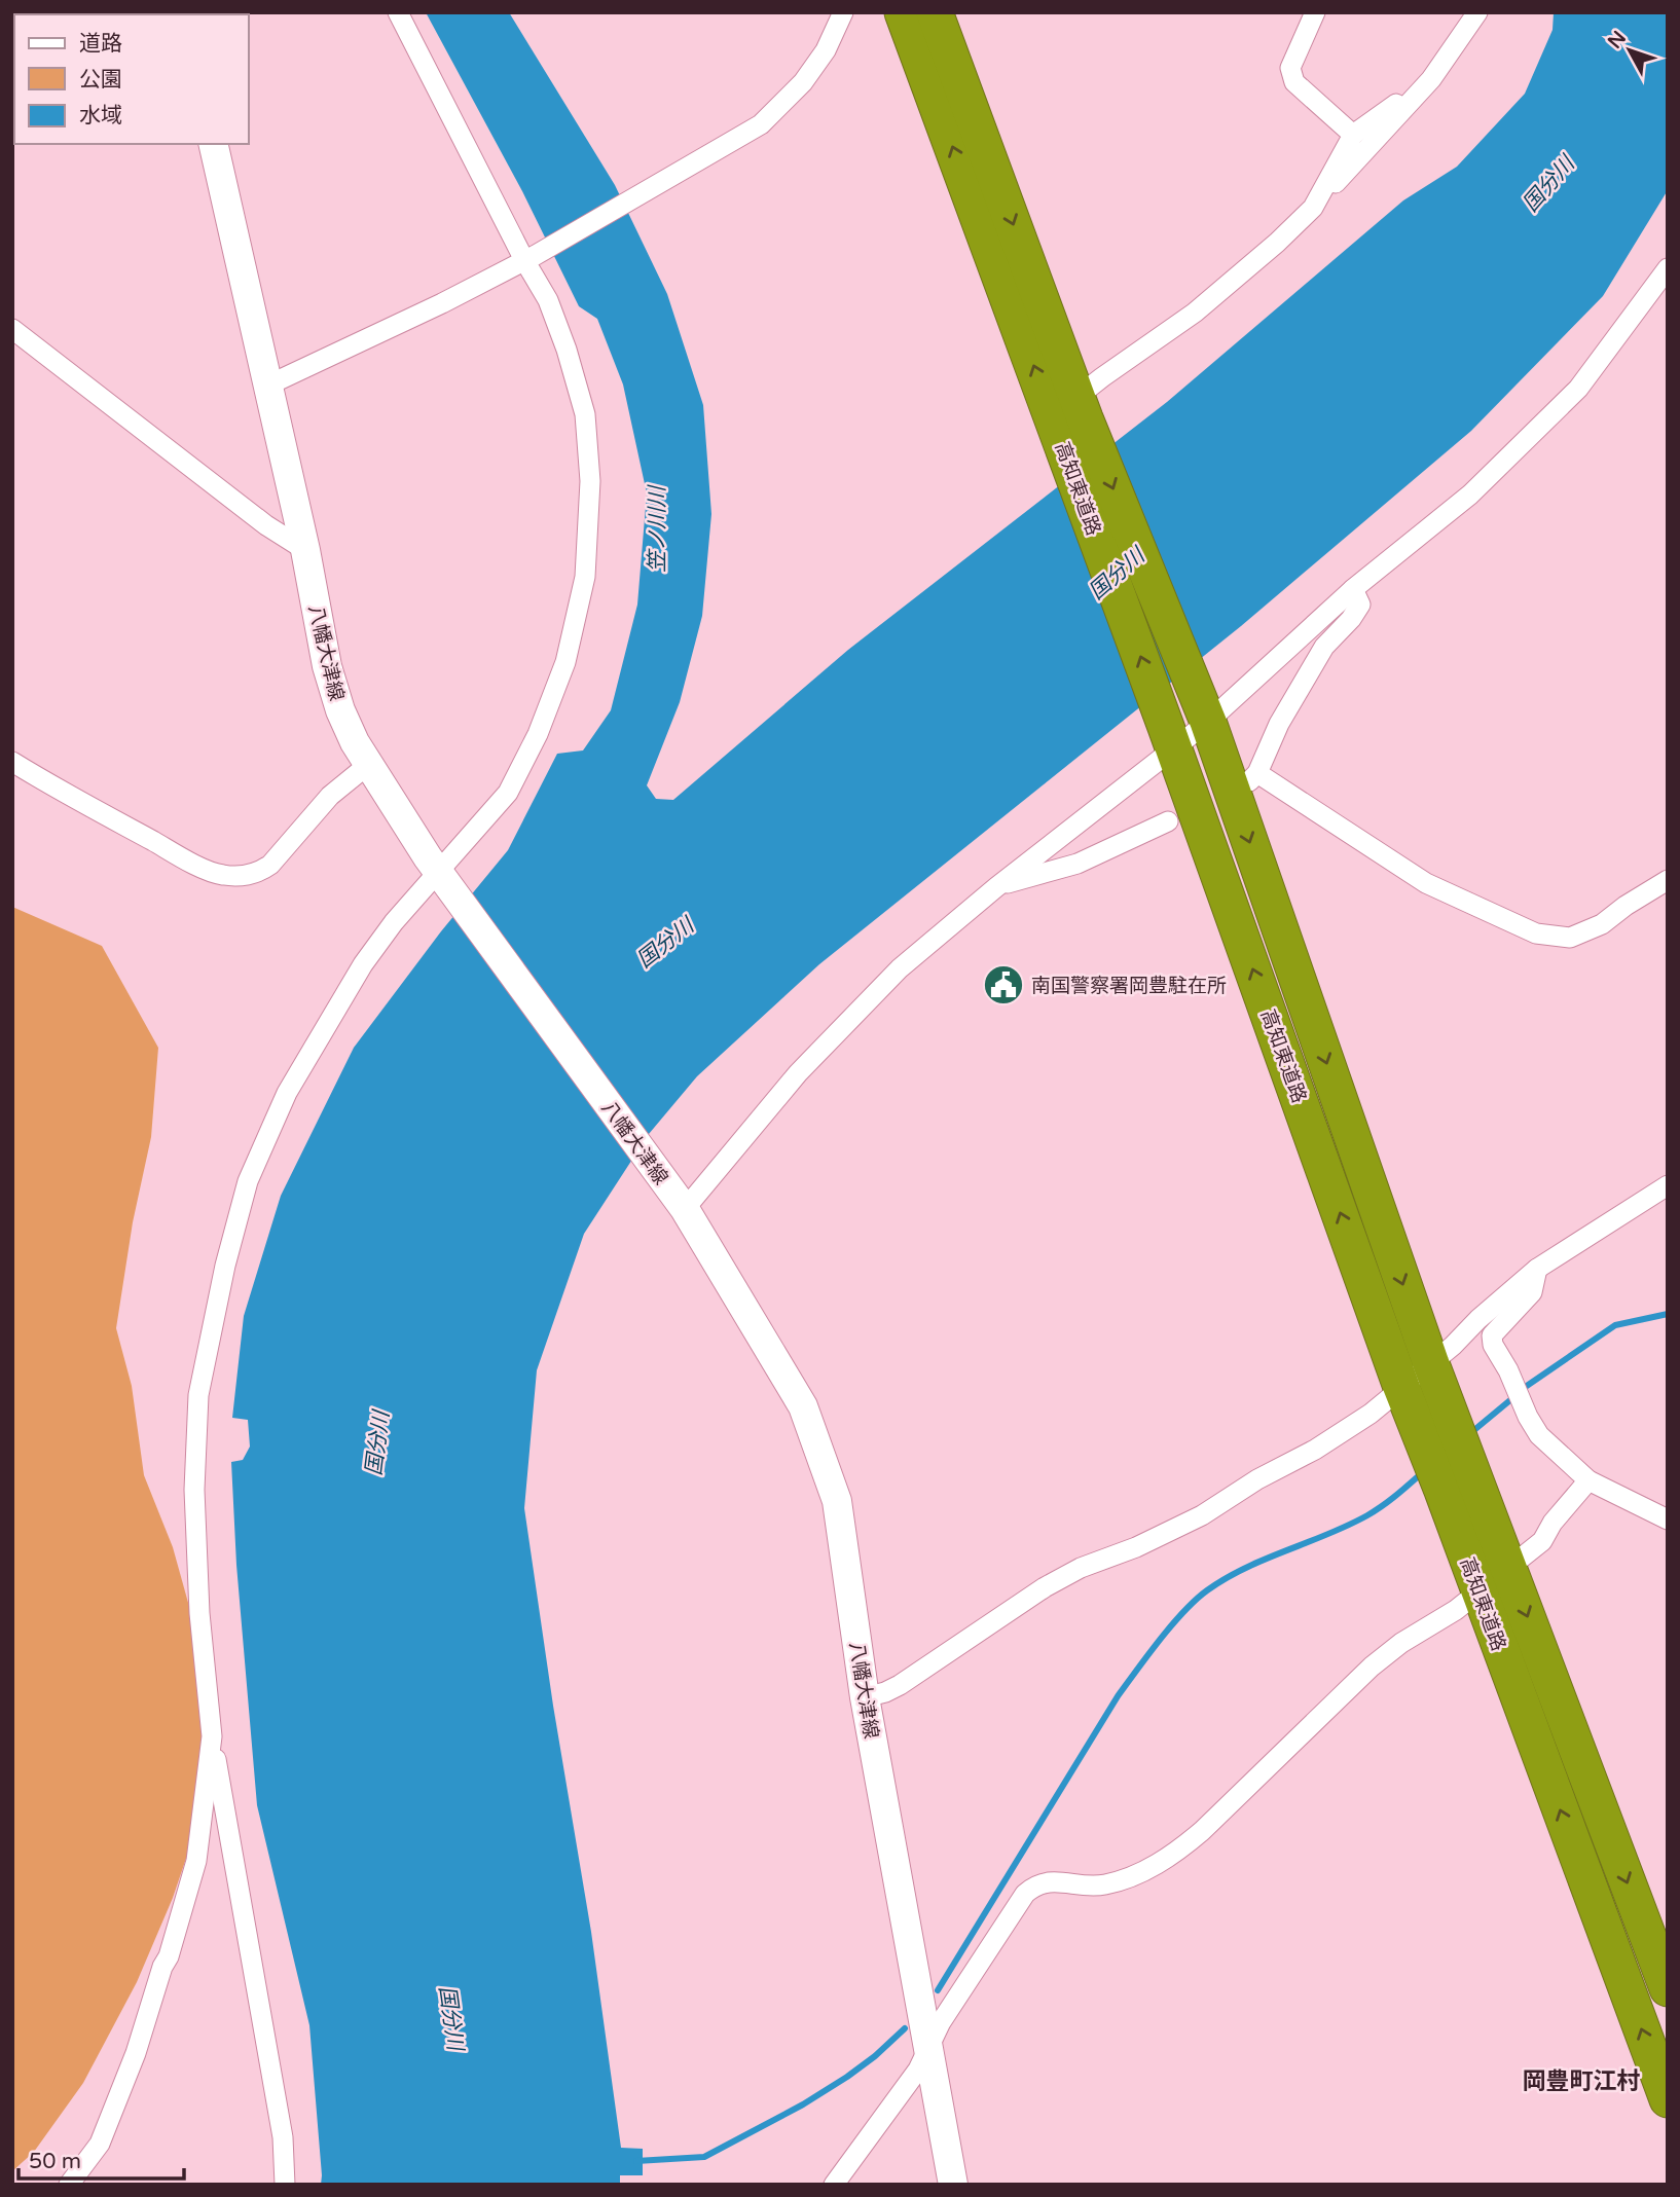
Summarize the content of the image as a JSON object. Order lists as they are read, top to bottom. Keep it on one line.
{"streets":{"highway":["高知東道路"],"main road":["八幡大津線"]},"districts":["岡豊町江村"],"water":["国分川","笠ノ川川"],"places":{"public building":["南国警察署岡豊駐在所"]},"legend":["道路","公園","水域"],"scale_bar":"50 m","north":"top left"}
